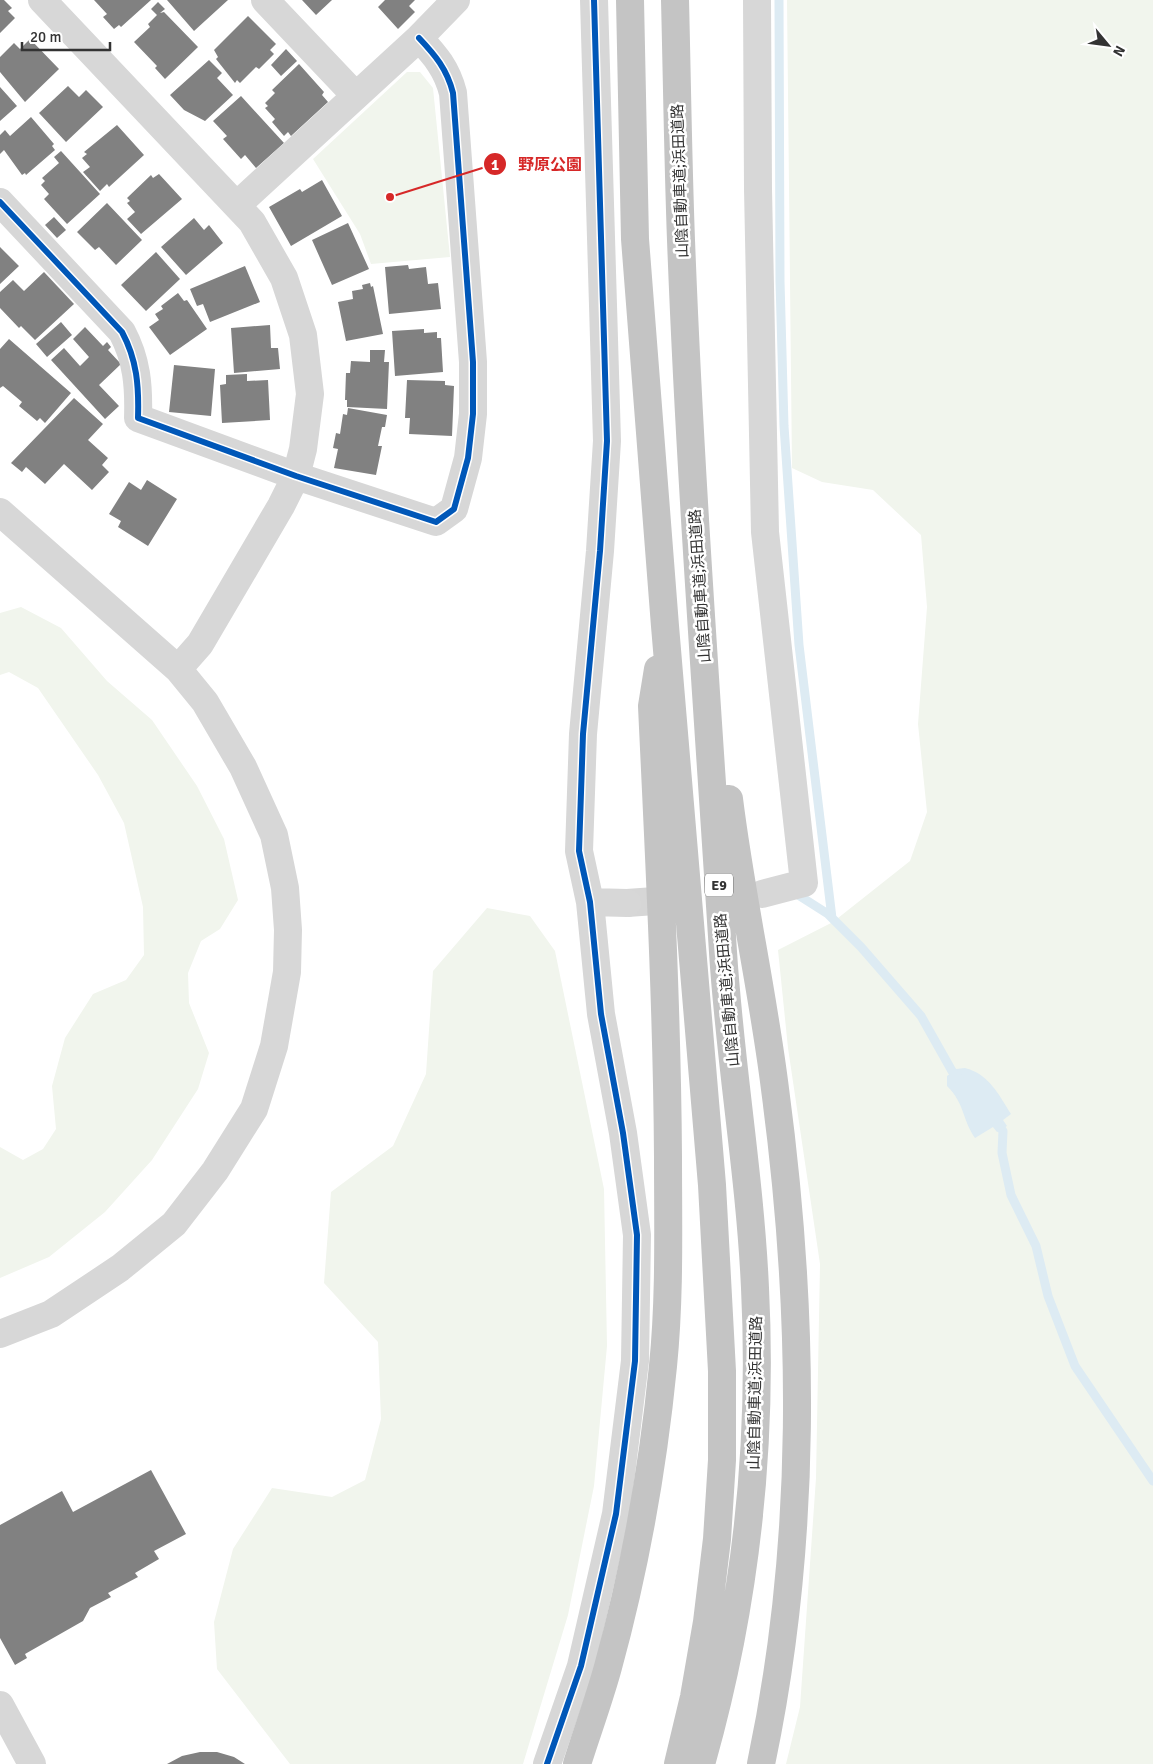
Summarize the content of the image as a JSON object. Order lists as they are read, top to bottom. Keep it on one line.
{"streets":{"highway":["山陰自動車道;浜田道路","E9"]},"places":["野原公園"],"scale_bar":"20 m","north":"bottom right"}
